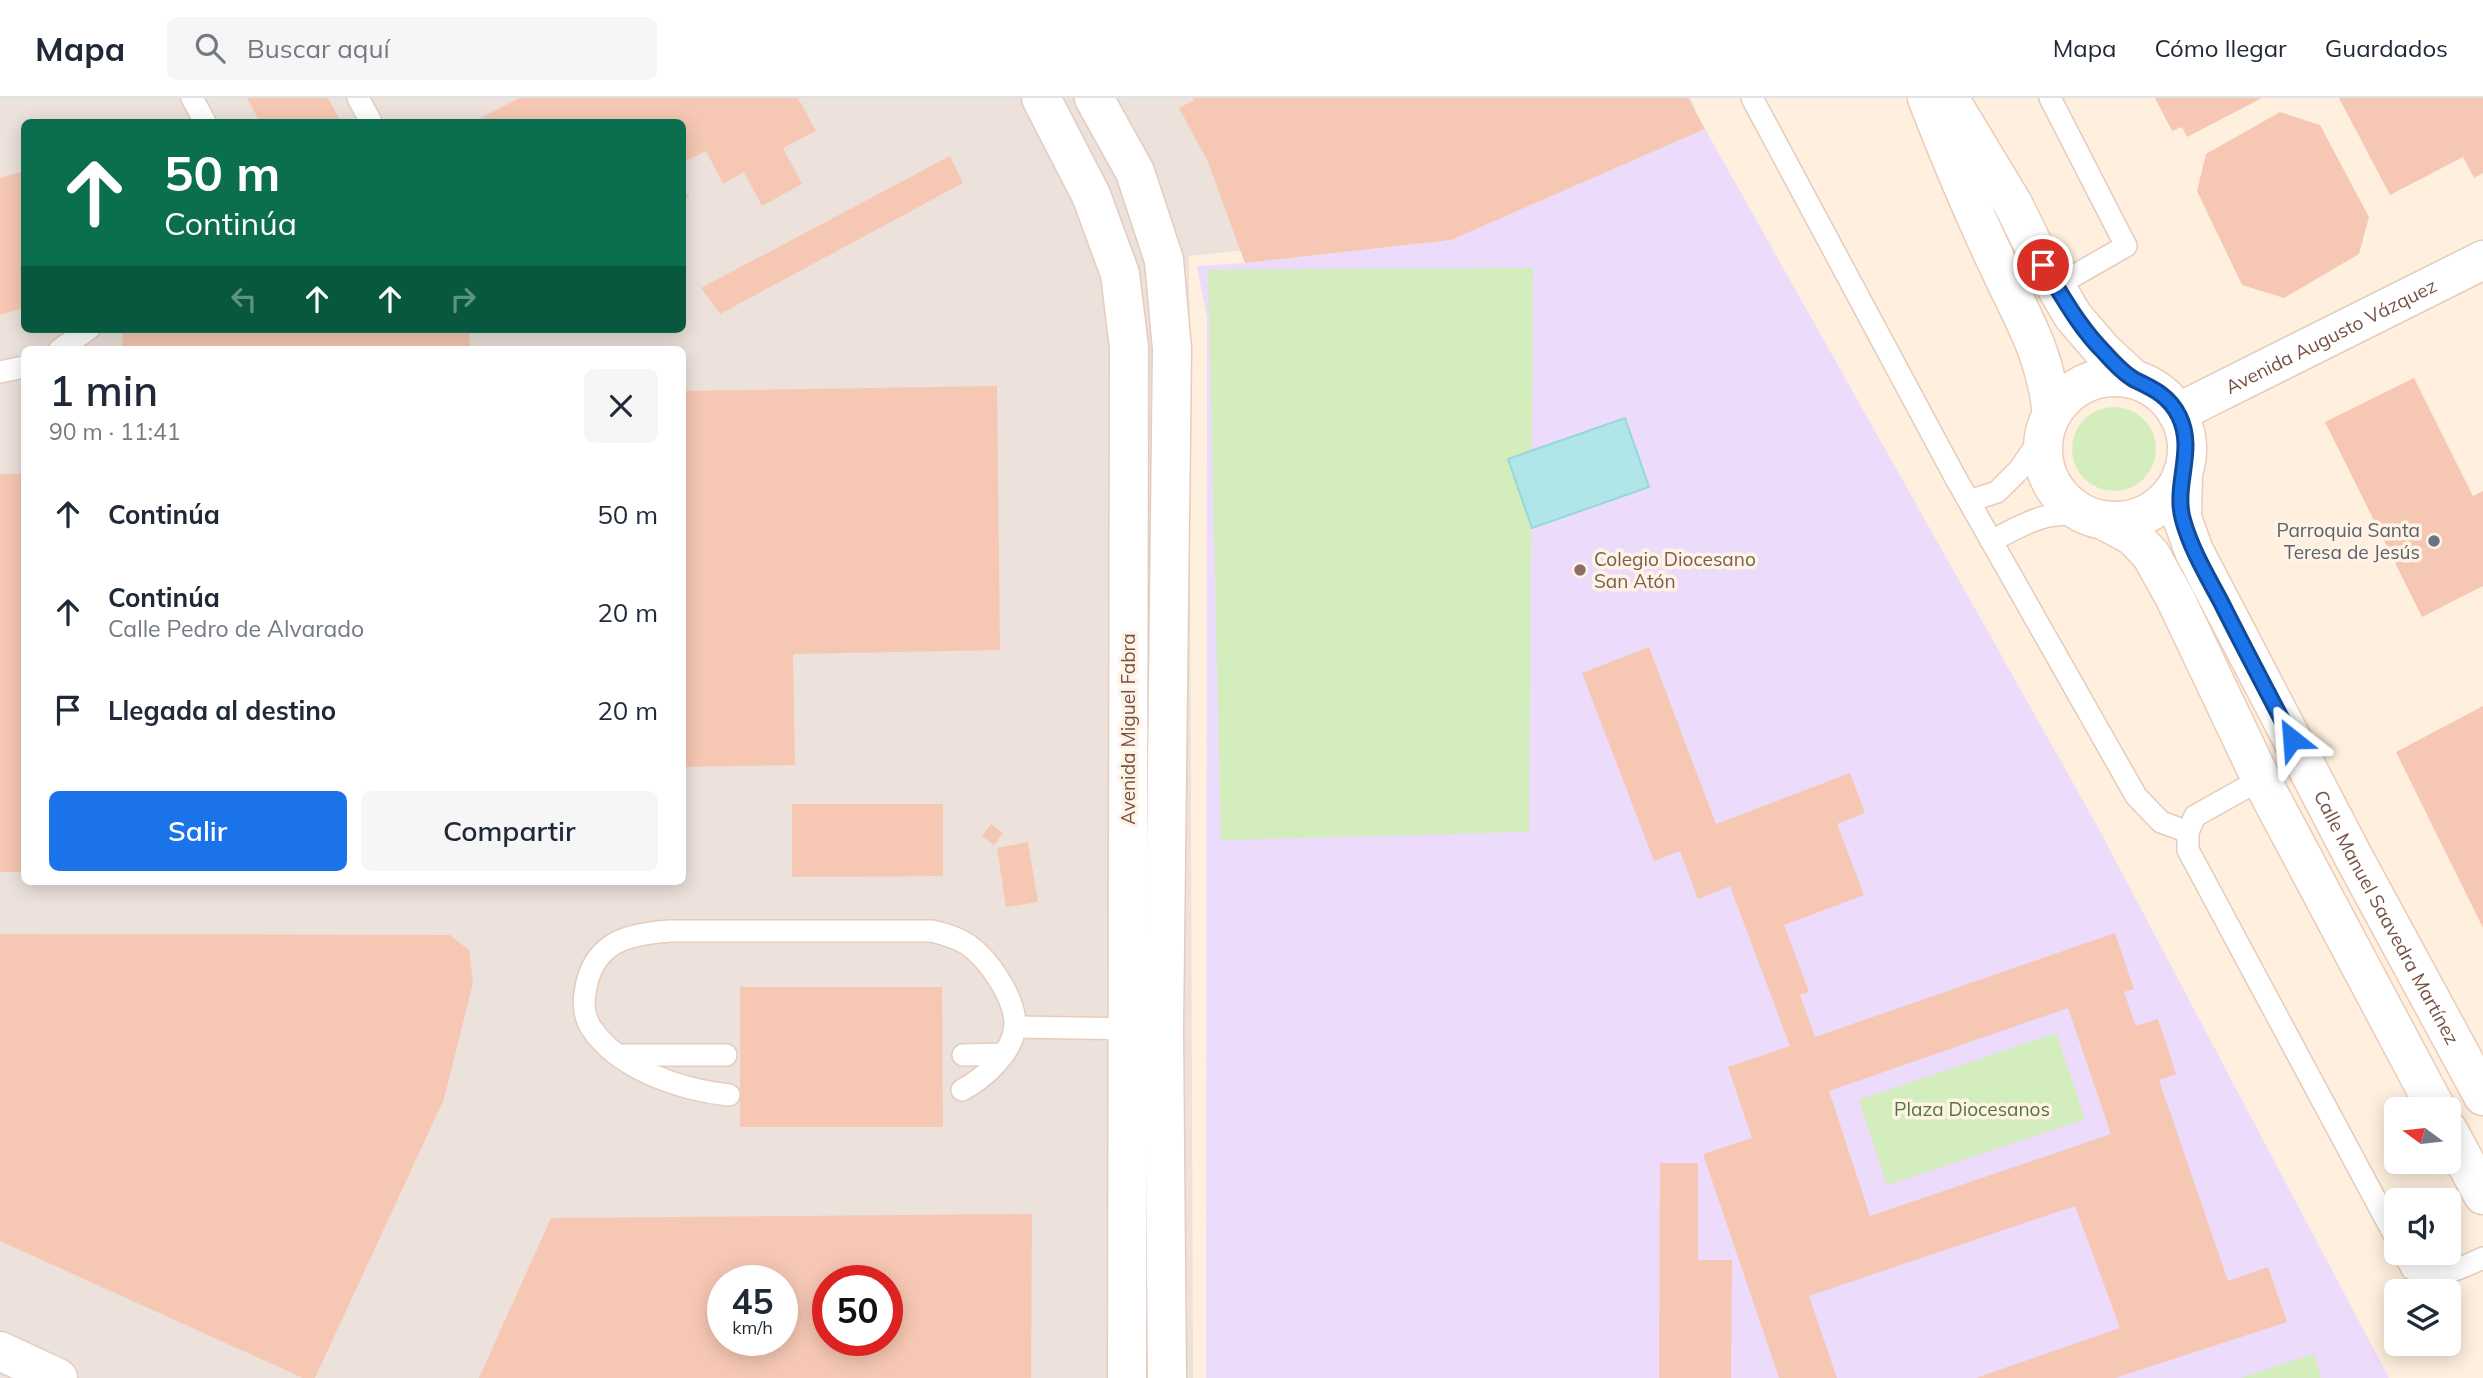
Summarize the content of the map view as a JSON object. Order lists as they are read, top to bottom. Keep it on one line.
{"streets":{"street":["Avenida Augusto Vázquez","Avenida Miguel Fabra","Calle Manuel Saavedra Martínez"]},"crossings":[["Avenida Augusto Vázquez","Calle Manuel Saavedra Martínez"]],"parks":["Plaza Diocesanos"],"places":["Parroquia Santa Teresa de Jesús","Colegio Diocesano San Atón"],"north":"left","page":{"header":"Mapa","search":"Buscar aquí","nav":["Mapa","Cómo llegar","Guardados"],"turn":["50 m","Continúa"],"heading":["1 min","90 m · 11:41"],"list":[{"name":"Continúa","value":"50 m"},{"name":"Continúa","note":"Calle Pedro de Alvarado","value":"20 m"},{"name":"Llegada al destino","value":"20 m"}],"buttons":["Salir","Compartir"],"speed":"45 km/h","limit":"50"}}
